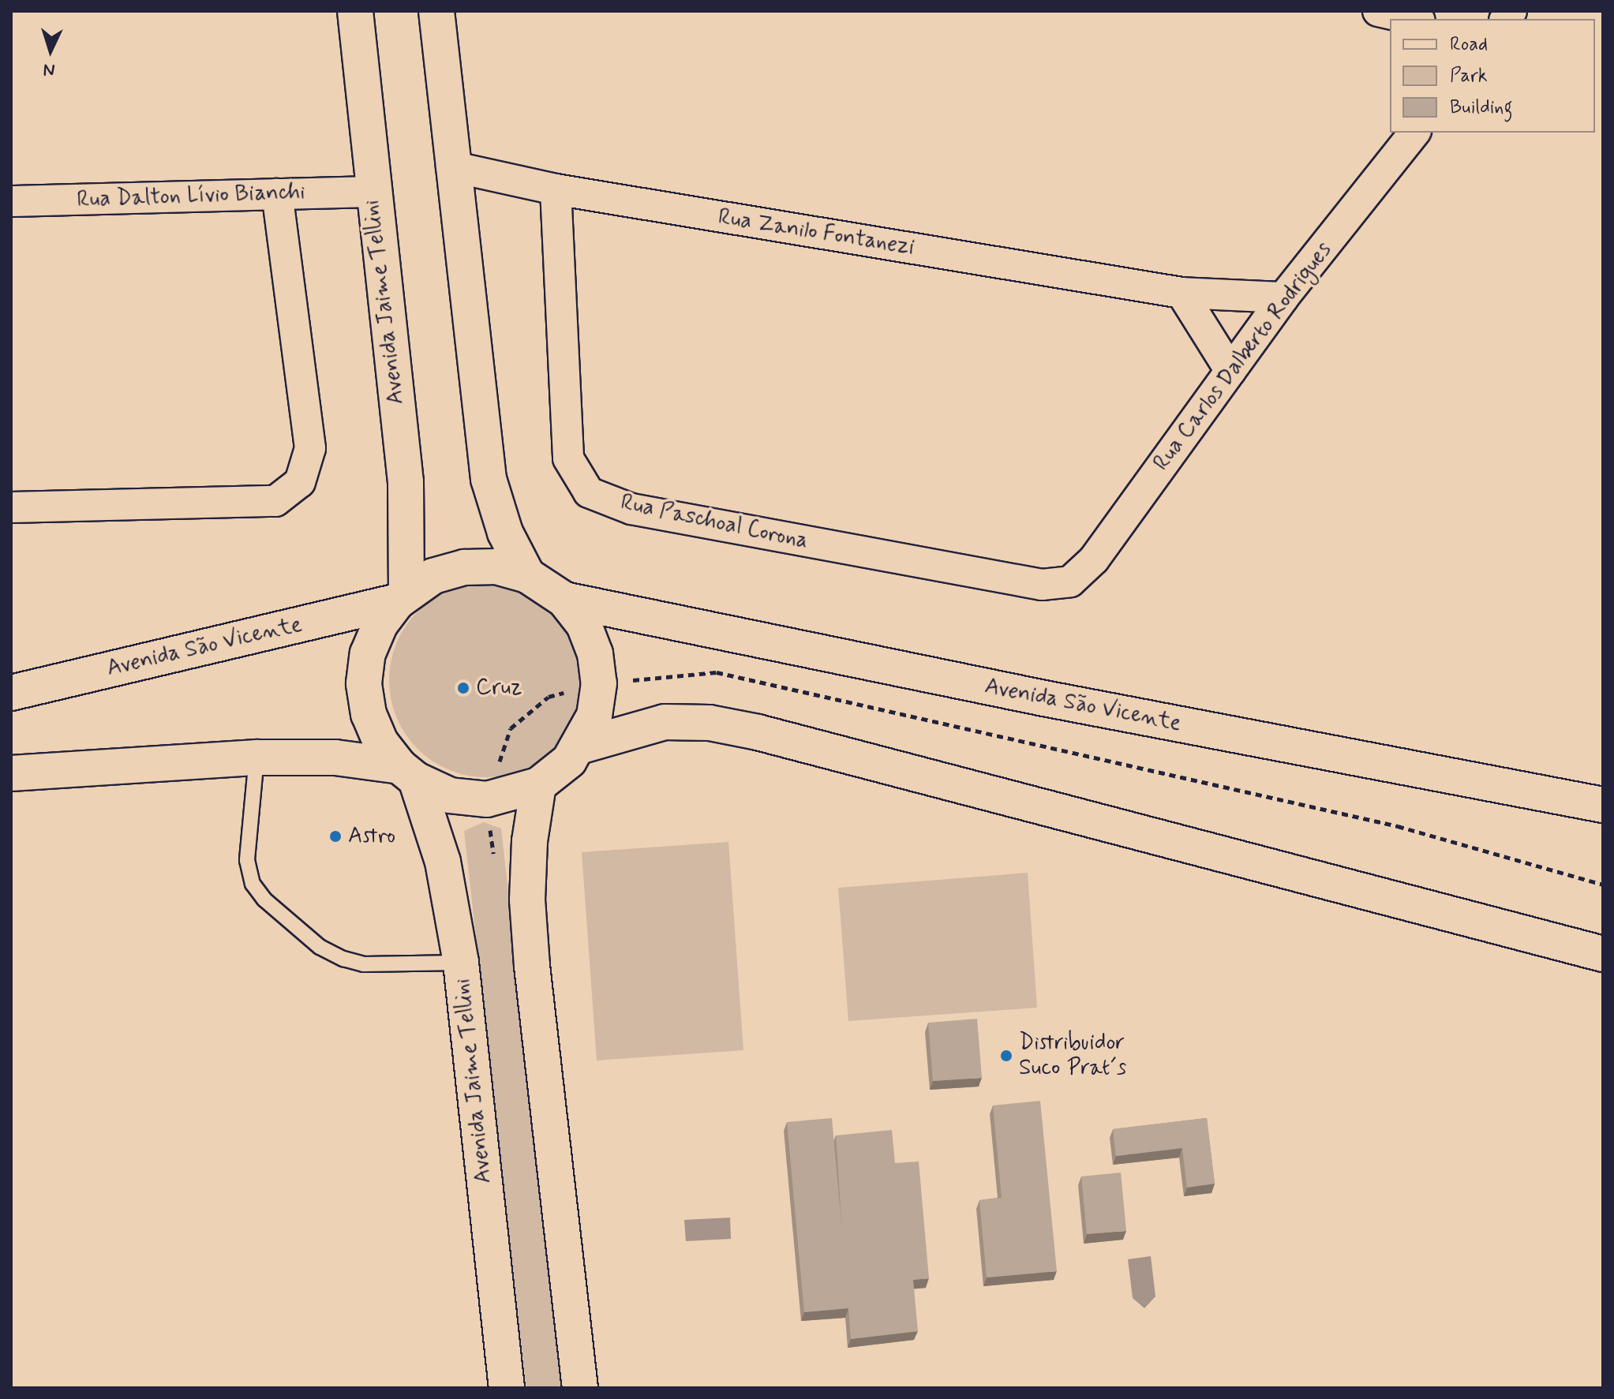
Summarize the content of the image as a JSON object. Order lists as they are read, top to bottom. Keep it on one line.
{"streets":{"main road":["Avenida Jaime Tellini","Avenida São Vicente"],"street":["Rua Dalton Lívio Bianchi","Rua Zanilo Fontanezi","Rua Carlos Dalberto Rodrigues","Rua Paschoal Corona"]},"crossings":[["Rua Dalton Lívio Bianchi","Avenida Jaime Tellini"],["Rua Zanilo Fontanezi","Rua Carlos Dalberto Rodrigues"],["Rua Zanilo Fontanezi","Rua Paschoal Corona"],["Avenida Jaime Tellini","Avenida São Vicente"],["Rua Carlos Dalberto Rodrigues","Rua Paschoal Corona"]],"places":["Cruz","Astro","Distribuidor Suco Prat´s"],"legend":["Road","Park","Building"],"north":"bottom"}
